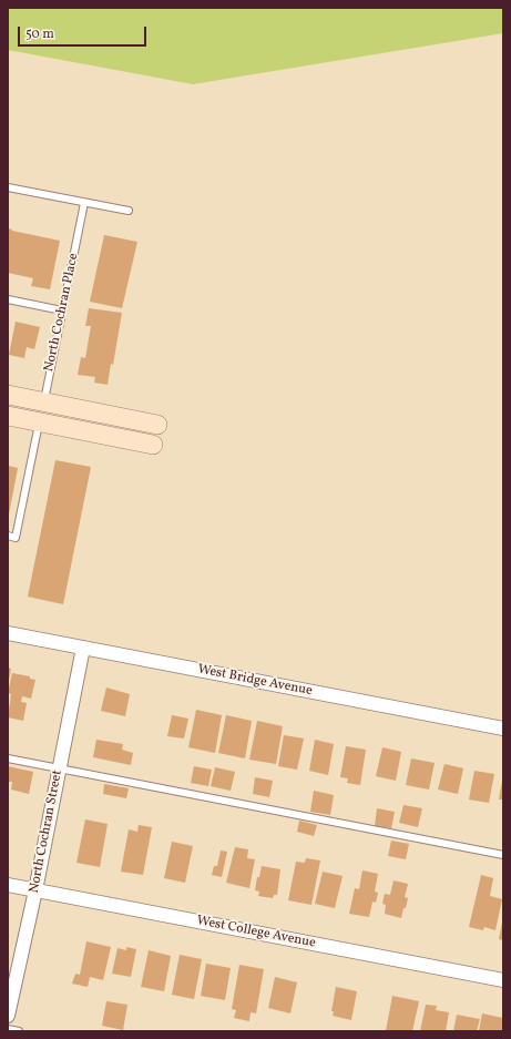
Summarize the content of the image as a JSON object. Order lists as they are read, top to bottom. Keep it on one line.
{"streets":{"street":["North Cochran Place","West Bridge Avenue","North Cochran Street","West College Avenue"]},"crossings":[["West Bridge Avenue","North Cochran Street"],["North Cochran Street","West College Avenue"]],"scale_bar":"50 m"}
